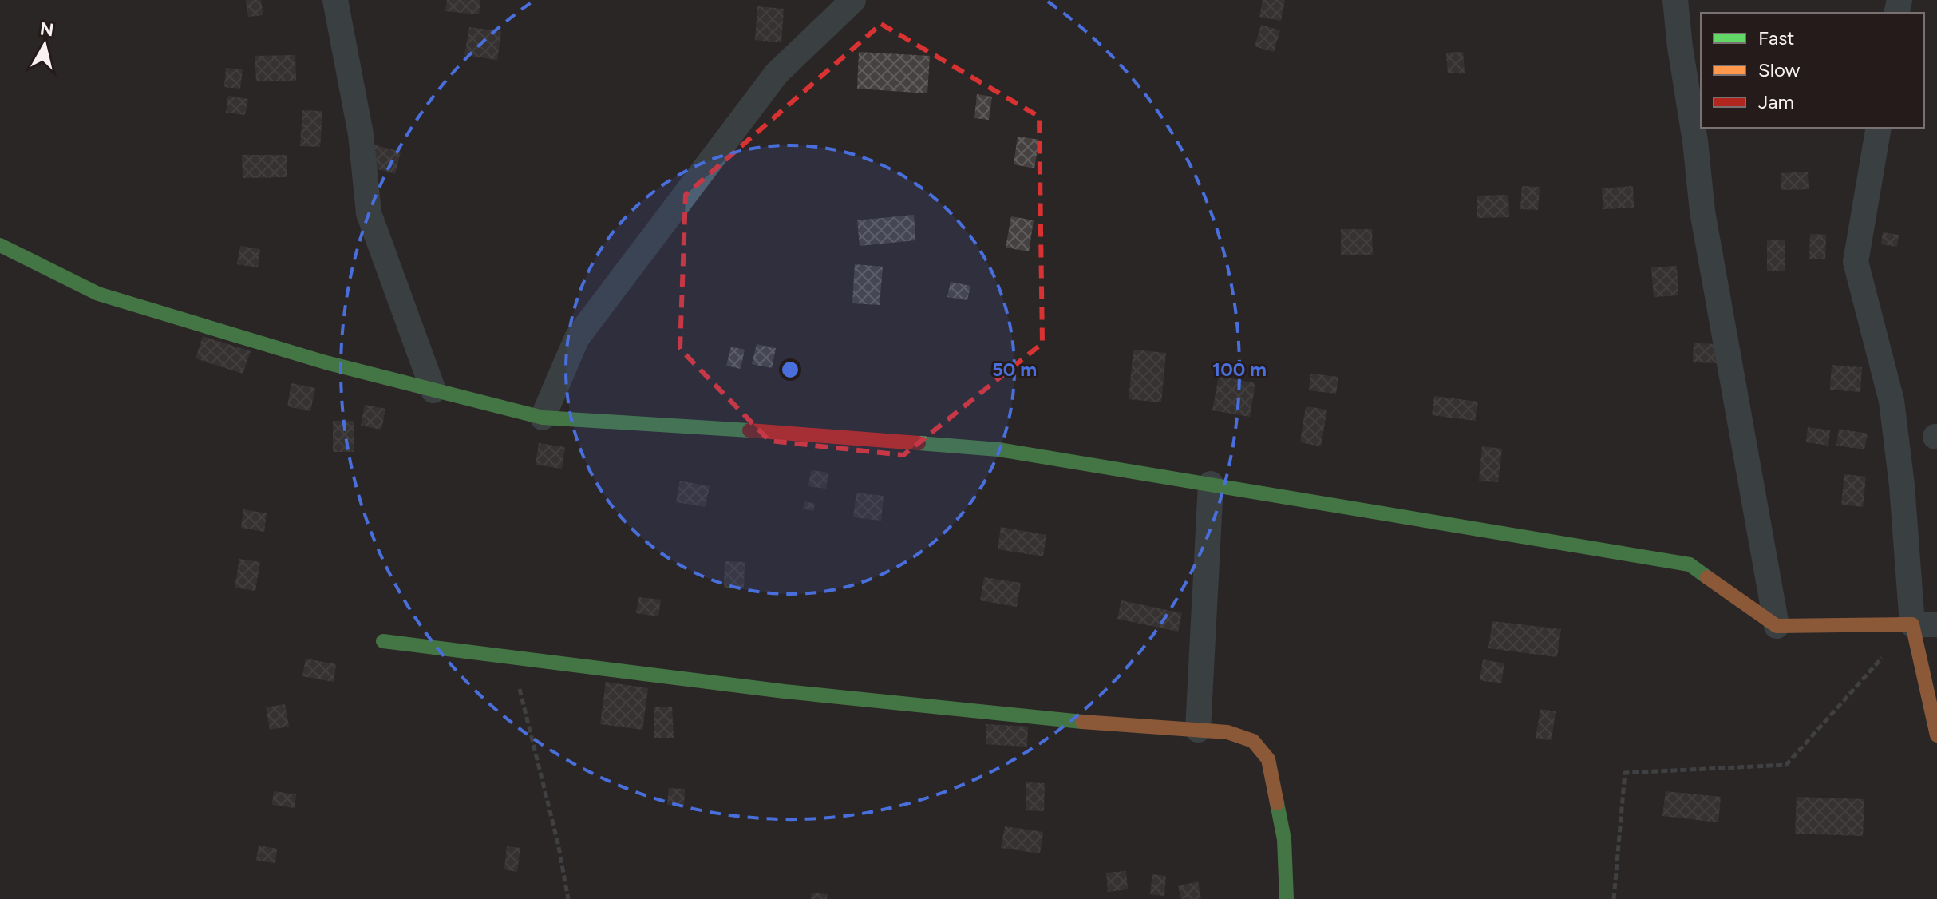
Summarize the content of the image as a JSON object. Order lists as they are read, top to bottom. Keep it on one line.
{"legend":["Fast","Slow","Jam"],"north":"top","rings":["50 m","100 m"]}
